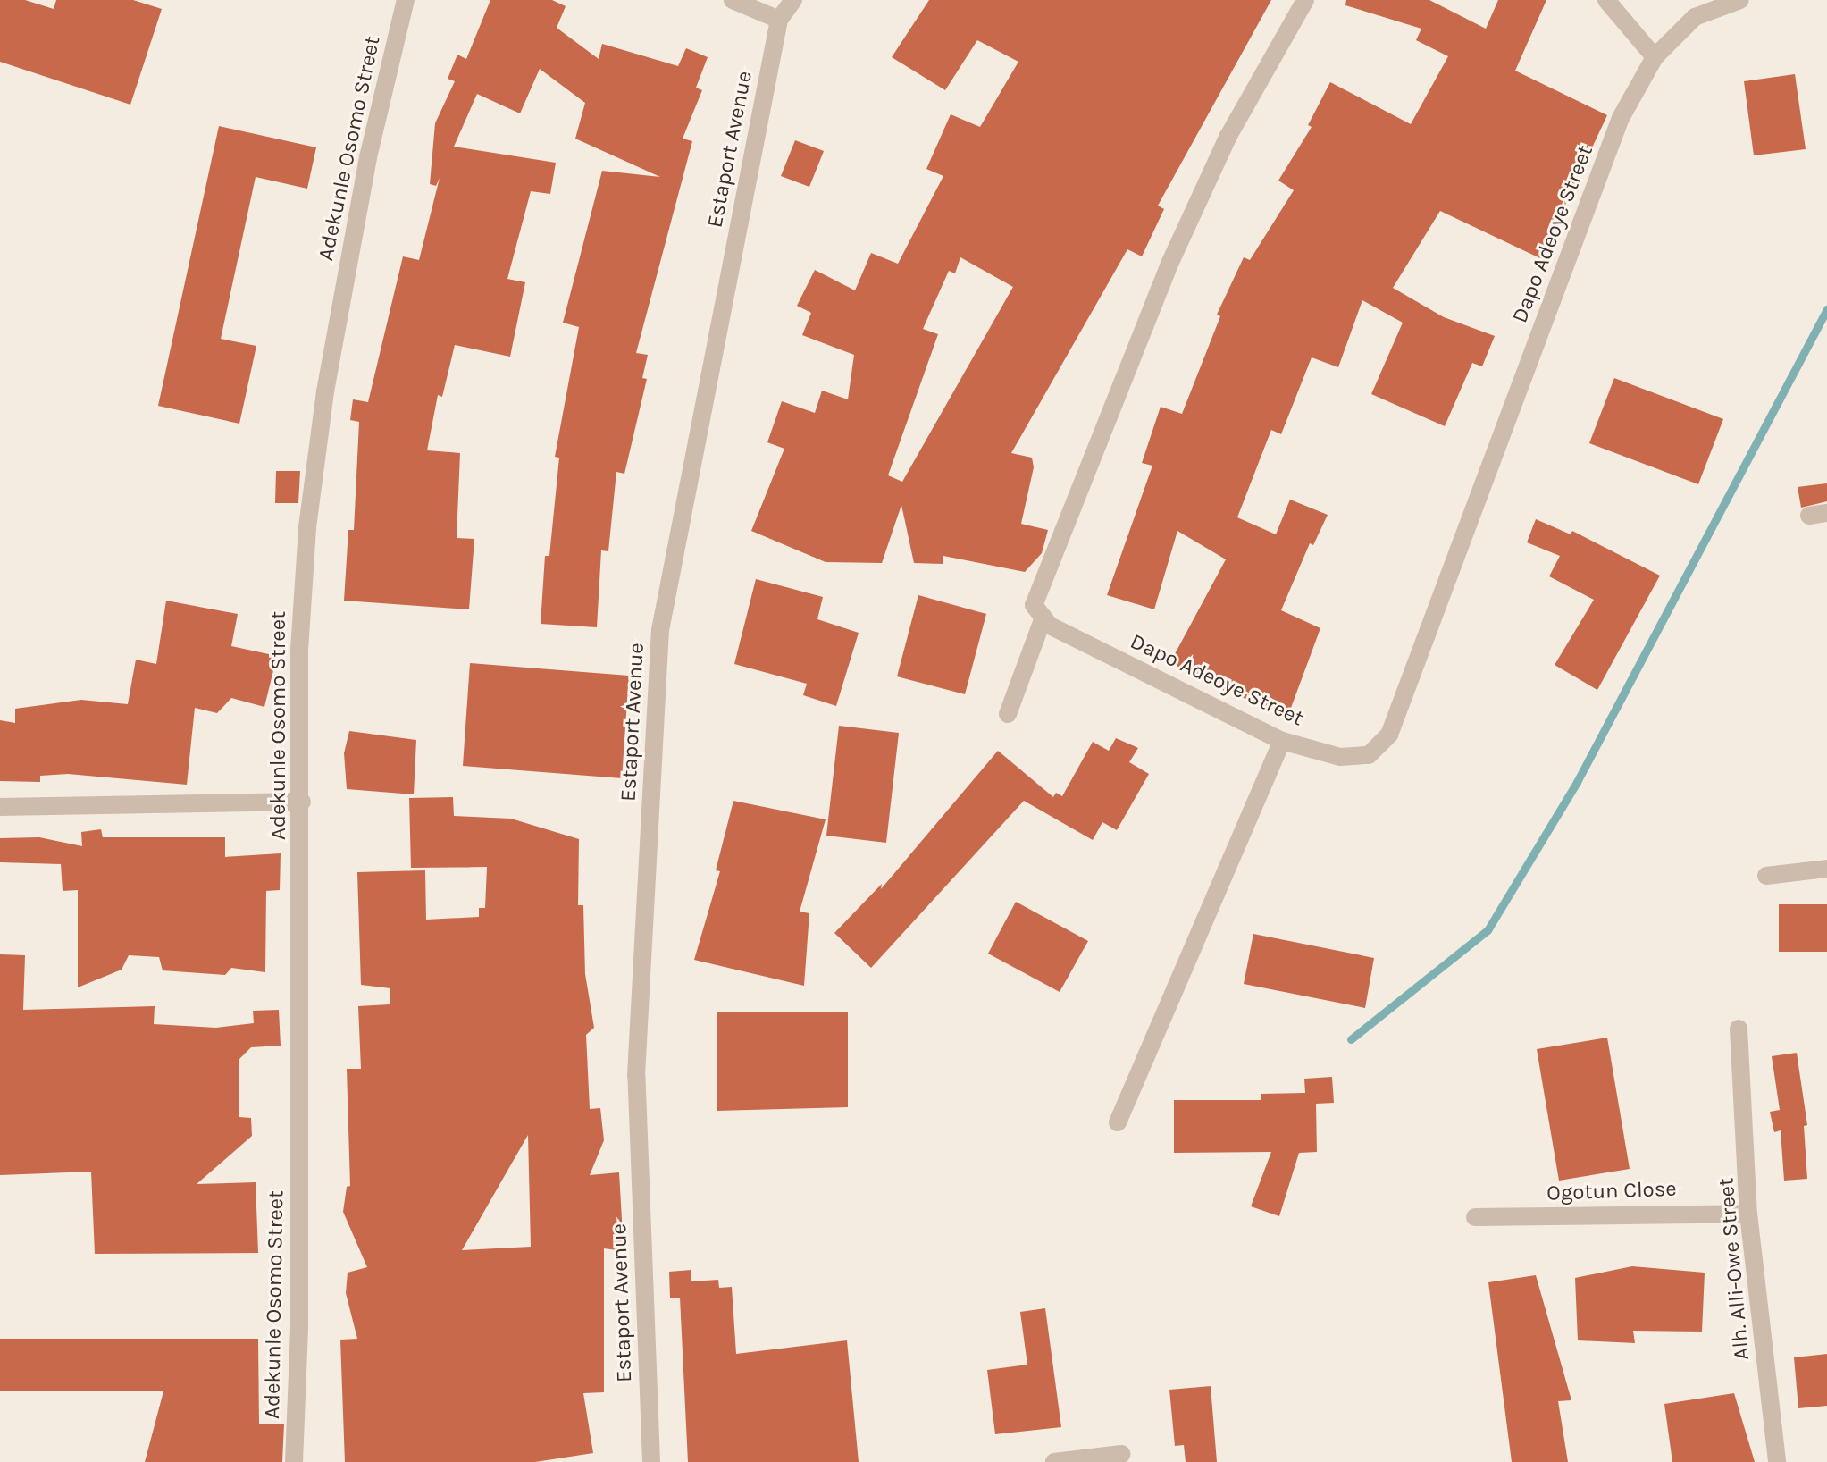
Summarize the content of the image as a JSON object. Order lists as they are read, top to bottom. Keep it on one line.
{"streets":{"street":["Adekunle Osomo Street","Estaport Avenue","Dapo Adeoye Street","Ogotun Close","Alh. Alli-Owe Street"]},"crossings":[["Ogotun Close","Alh. Alli-Owe Street"]]}
